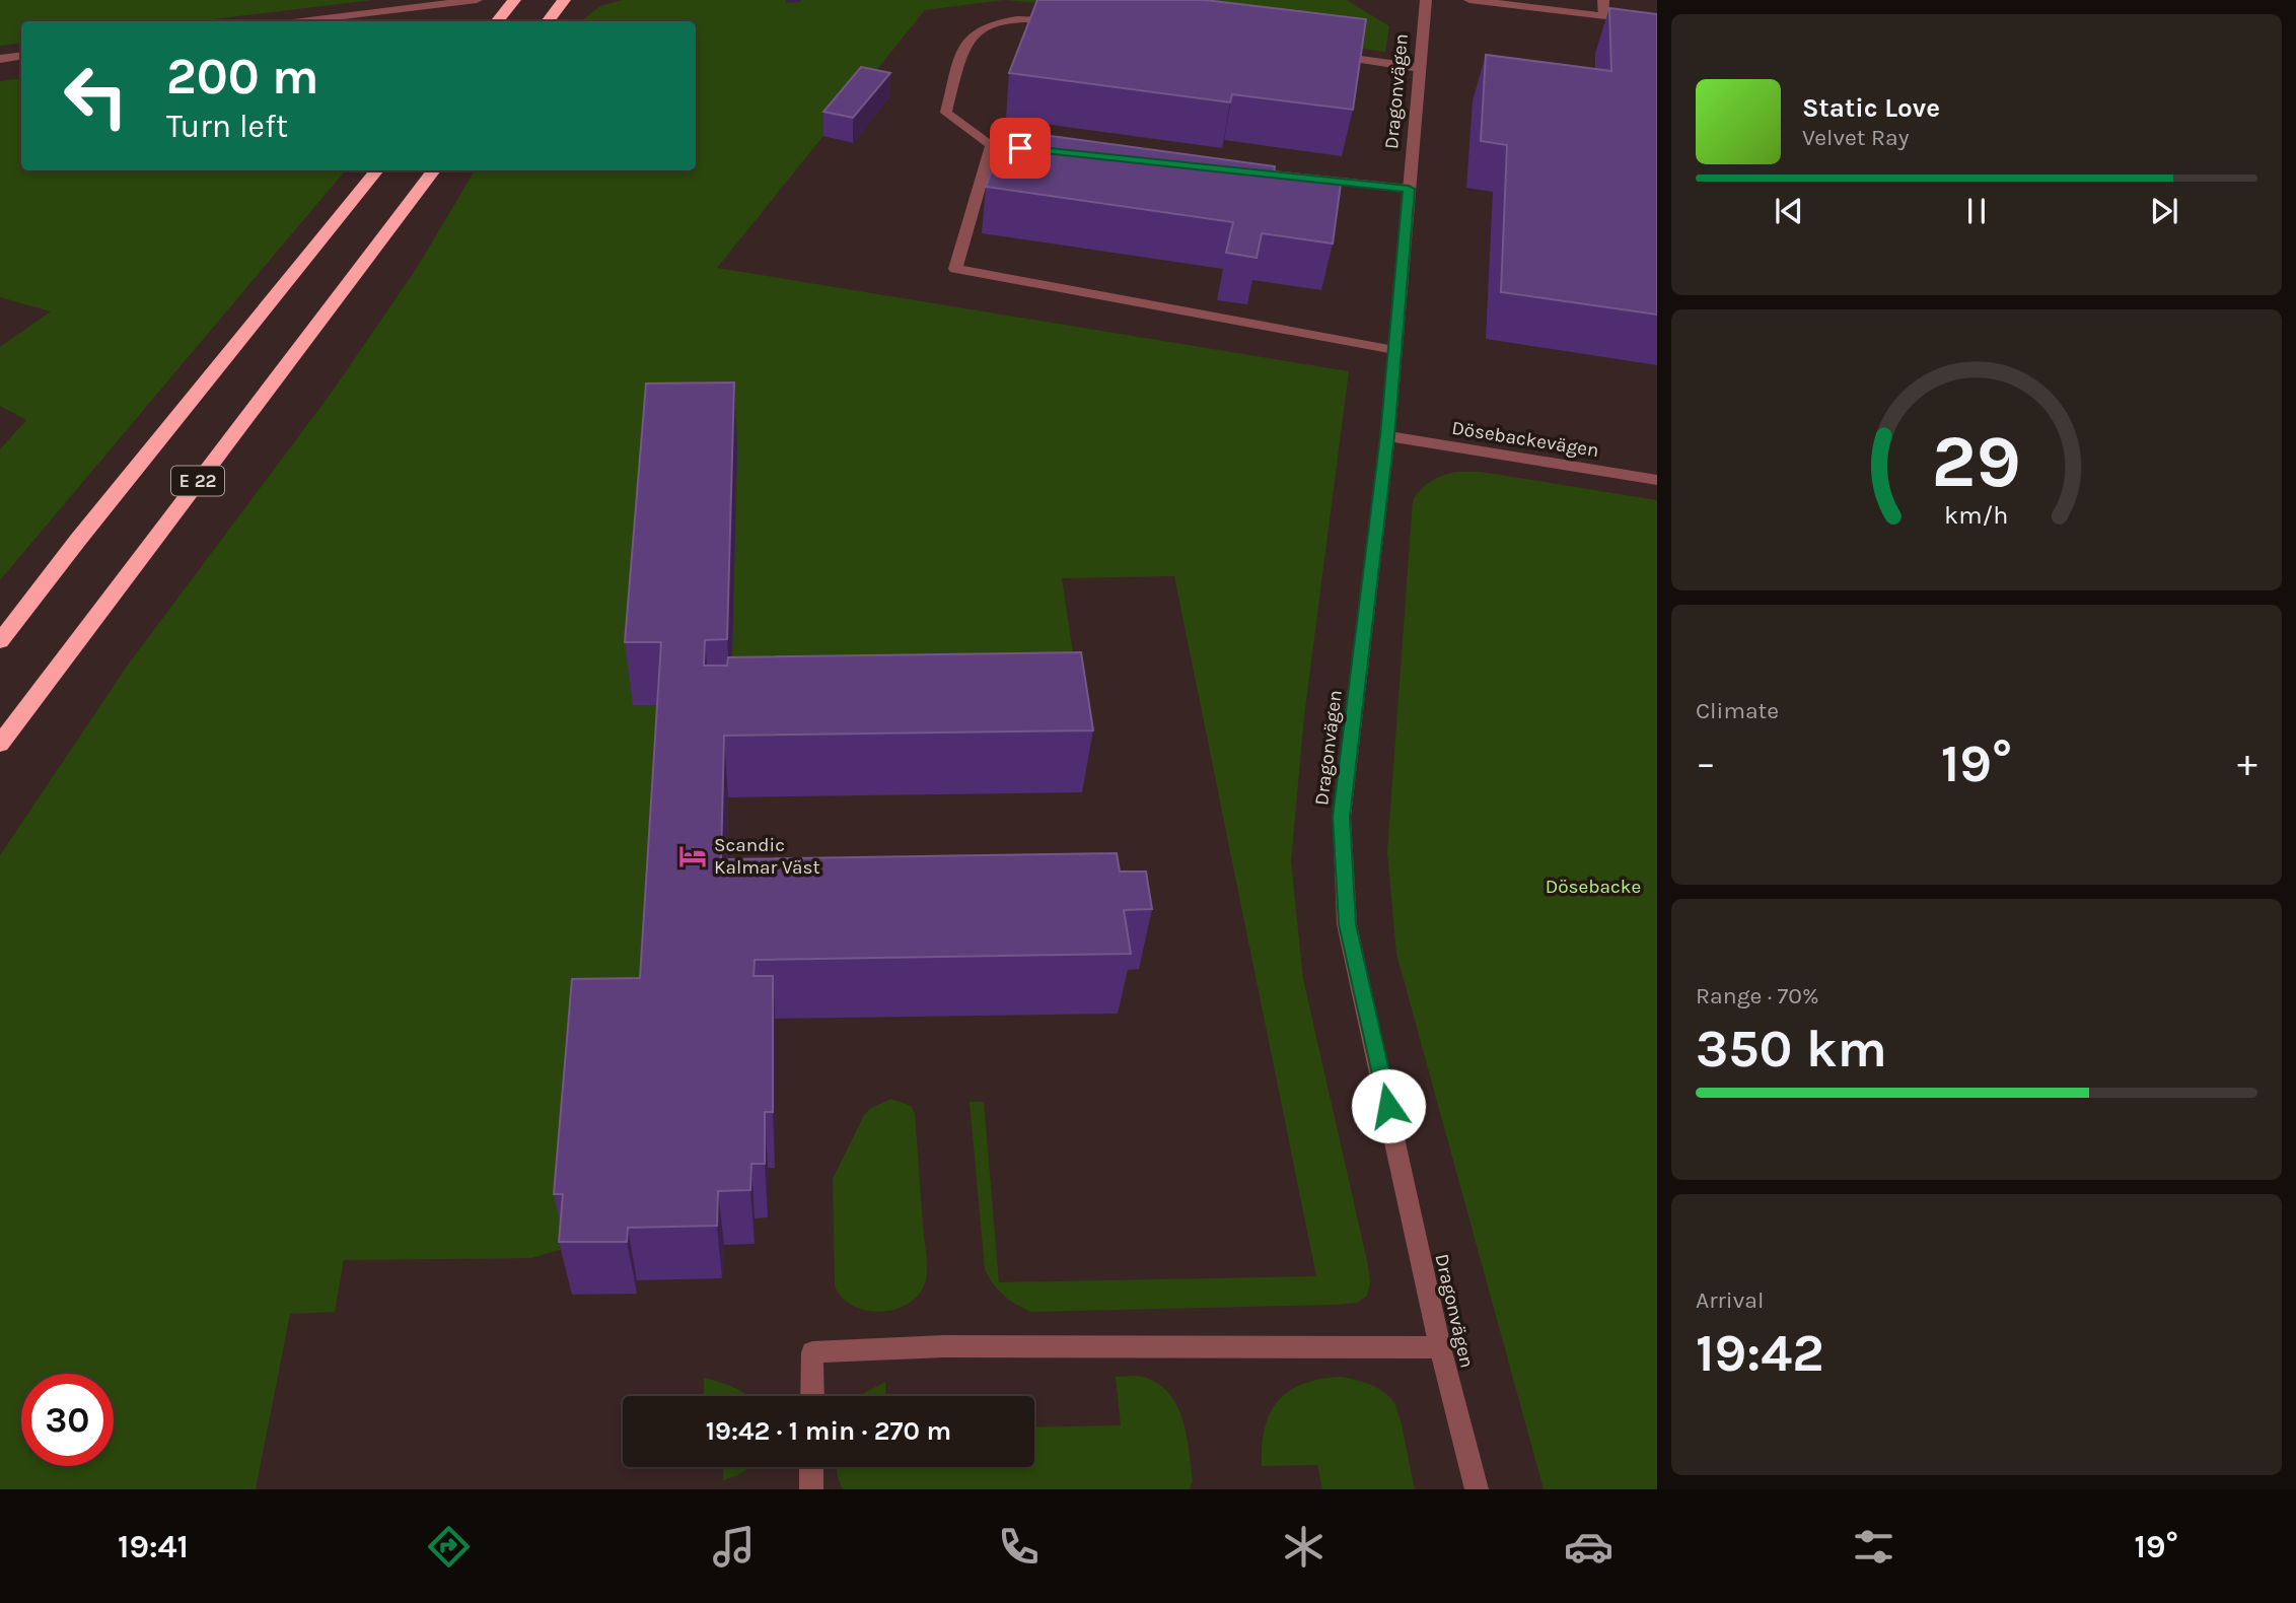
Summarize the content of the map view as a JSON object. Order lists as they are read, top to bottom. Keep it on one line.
{"streets":{"highway":["E 22"],"street":["Dragonvägen","Dösebackevägen"]},"crossings":[["Dragonvägen","Dösebackevägen"]],"parks":["Dösebacke"],"places":{"hotel":["Scandic Kalmar Väst"]},"page":{"turn":["200 m","Turn left"],"song":["Static Love","Velvet Ray"],"tile":["Climate",["Range · 70%","350 km"],["Arrival","19:42"]],"heat":["−","19°","+"],"limit":"30","trip":"19:42 · 1 min · 270 m","tabs":["19:41","19°"],"gauge":["29","km/h"]}}
